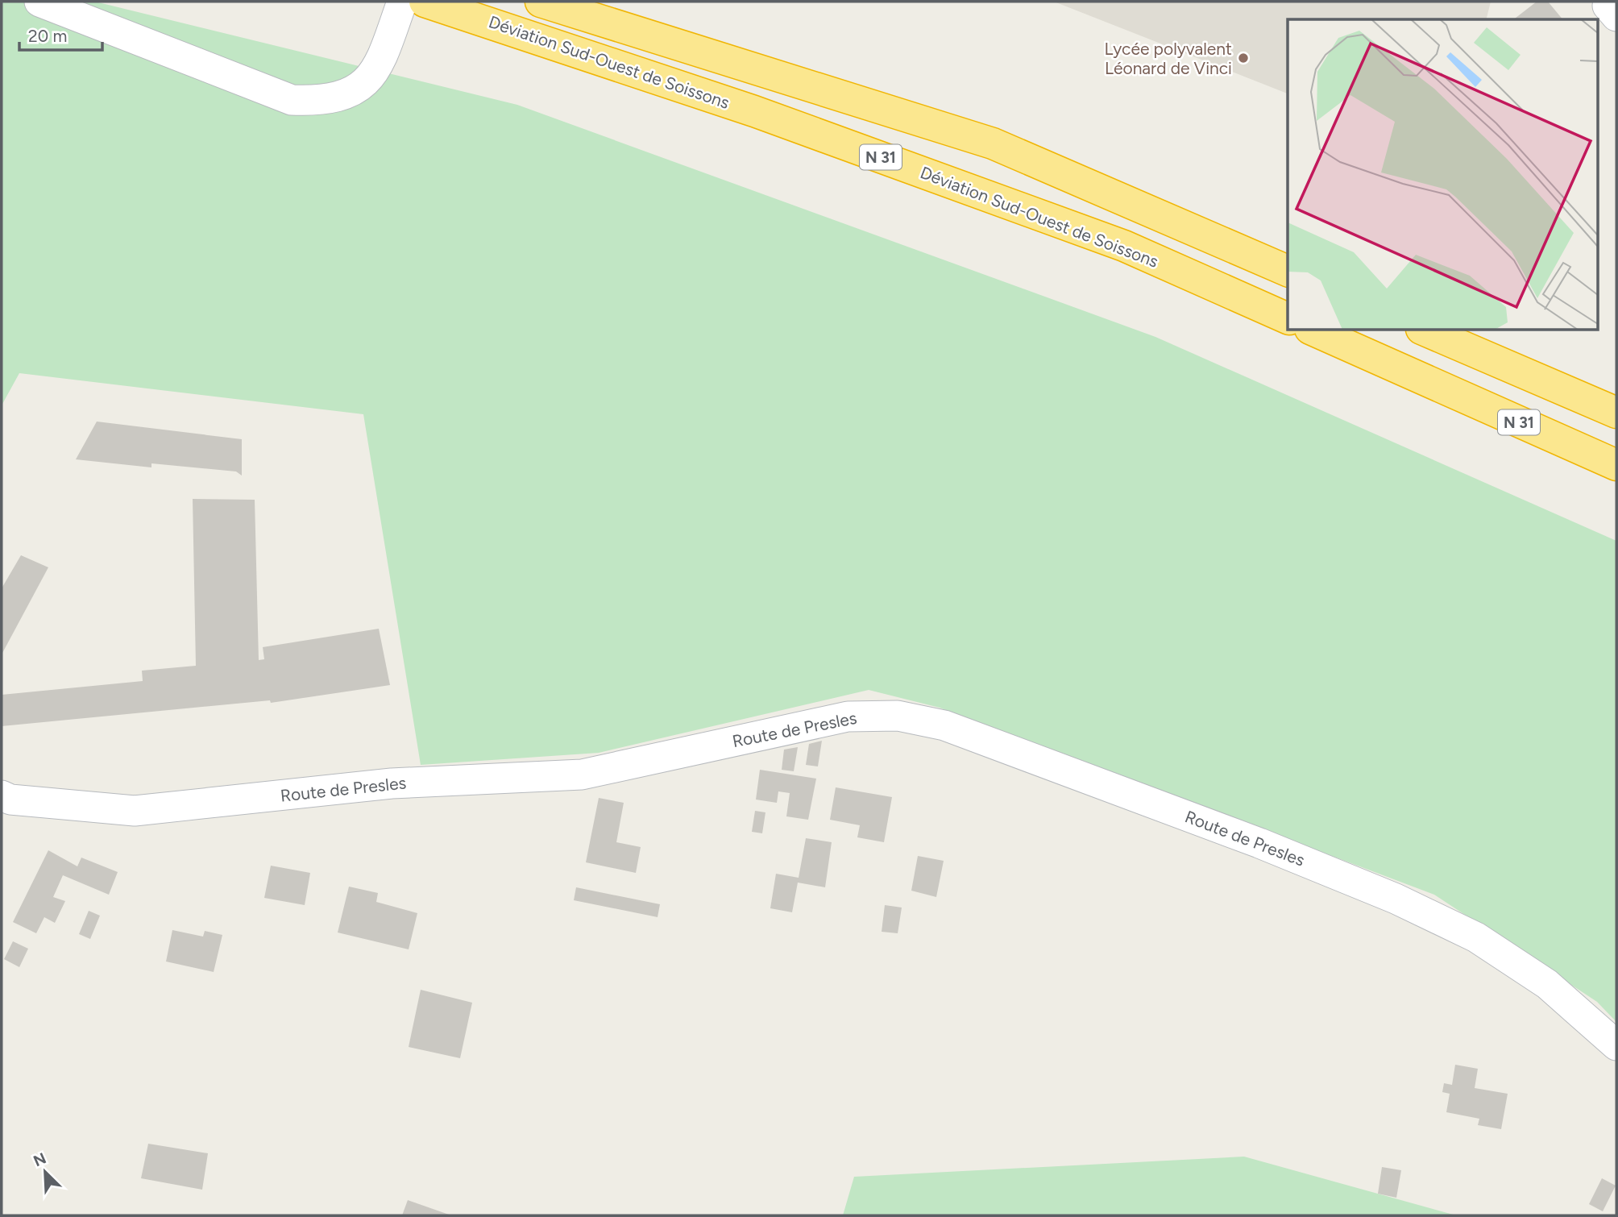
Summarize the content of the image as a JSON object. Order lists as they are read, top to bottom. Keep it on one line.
{"streets":{"highway":["Déviation Sud-Ouest de Soissons","N 31"],"street":["Route de Presles"]},"places":["Lycée polyvalent Léonard de Vinci"],"scale_bar":"20 m","north":"top left"}
